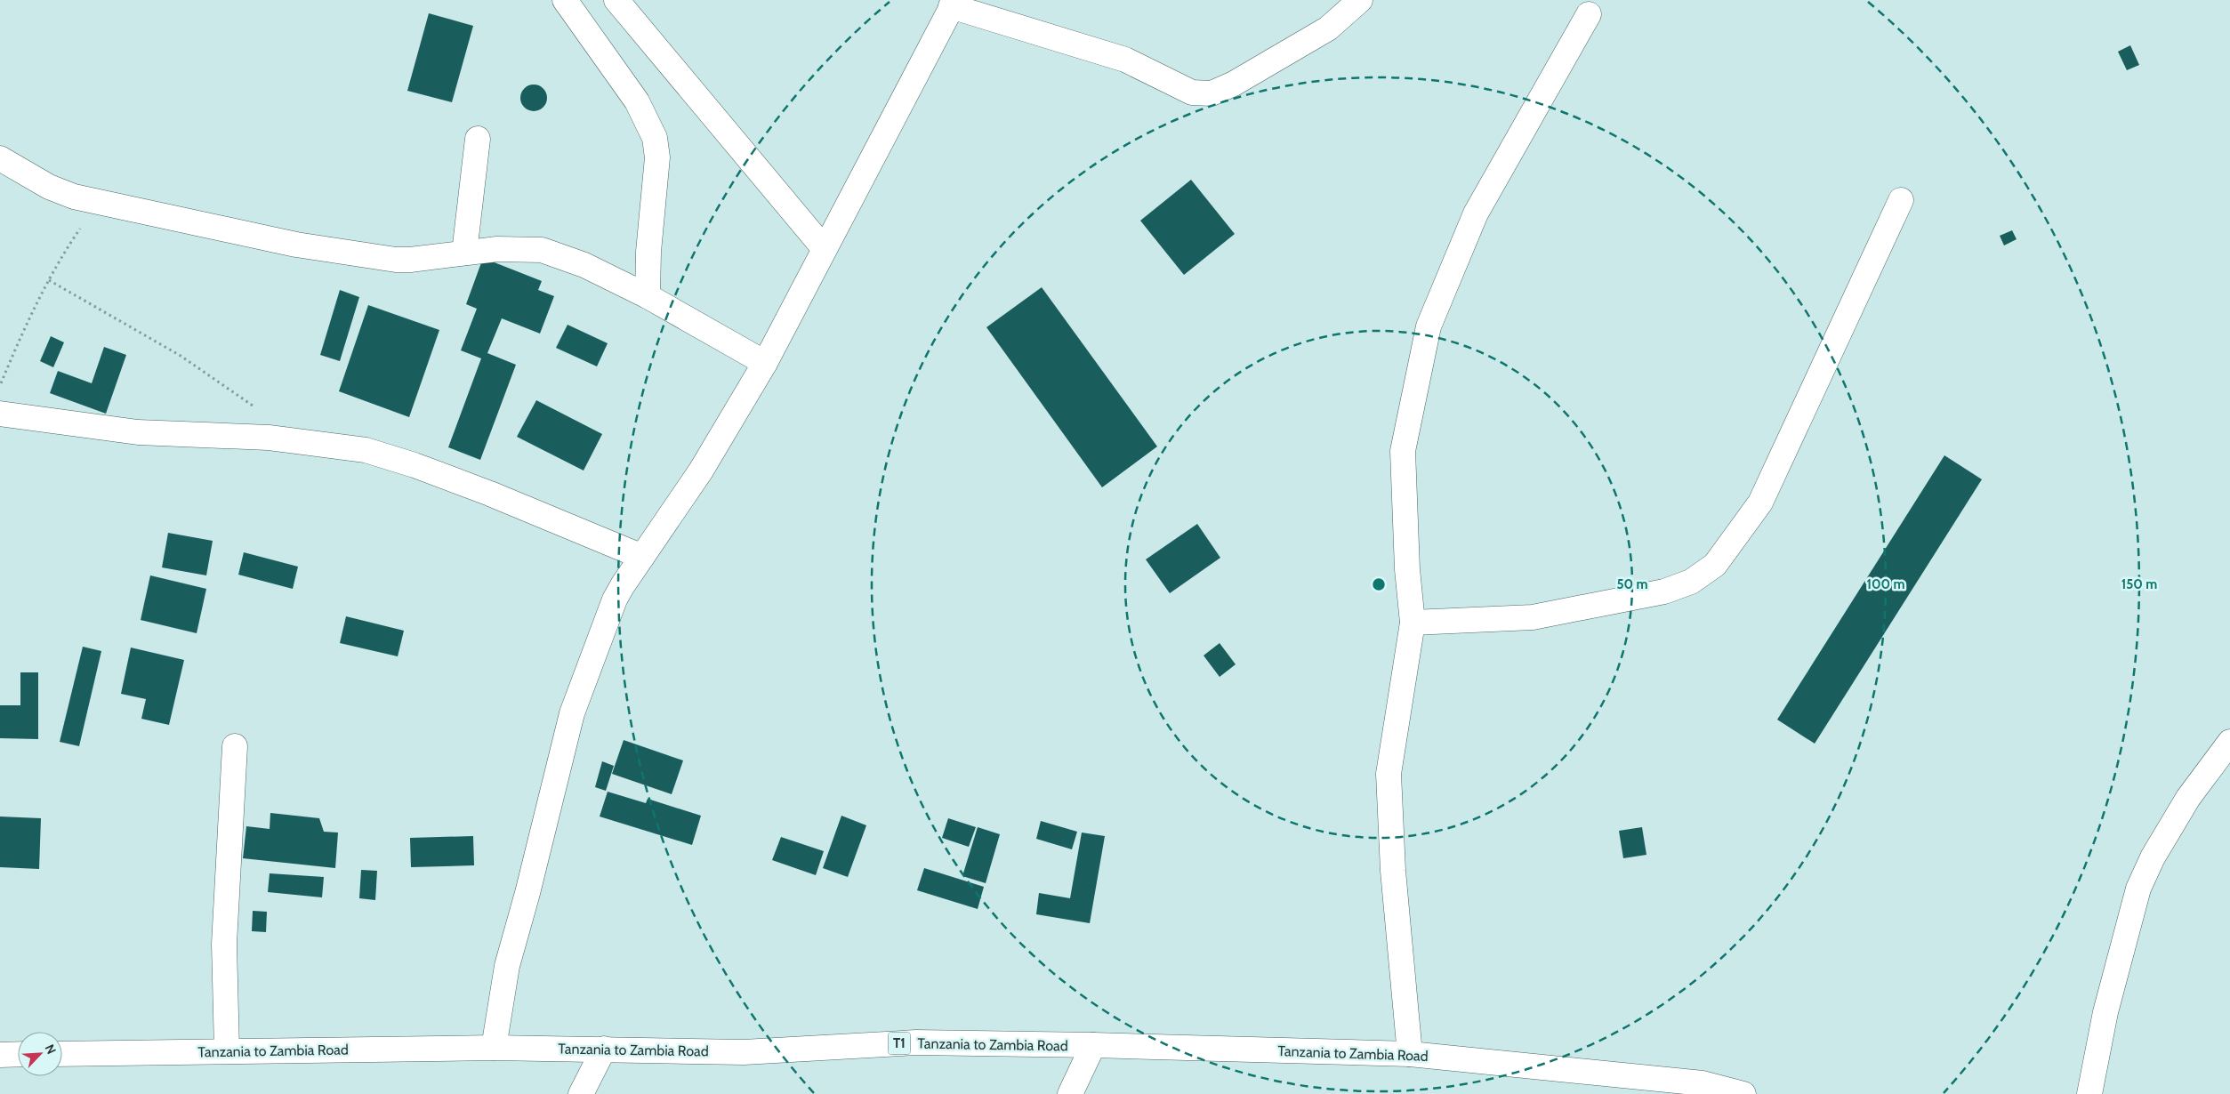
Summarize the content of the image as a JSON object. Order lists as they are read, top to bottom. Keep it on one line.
{"streets":{"main road":["T1","Tanzania to Zambia Road"]},"north":"top right","rings":["50 m","100 m","150 m"]}
